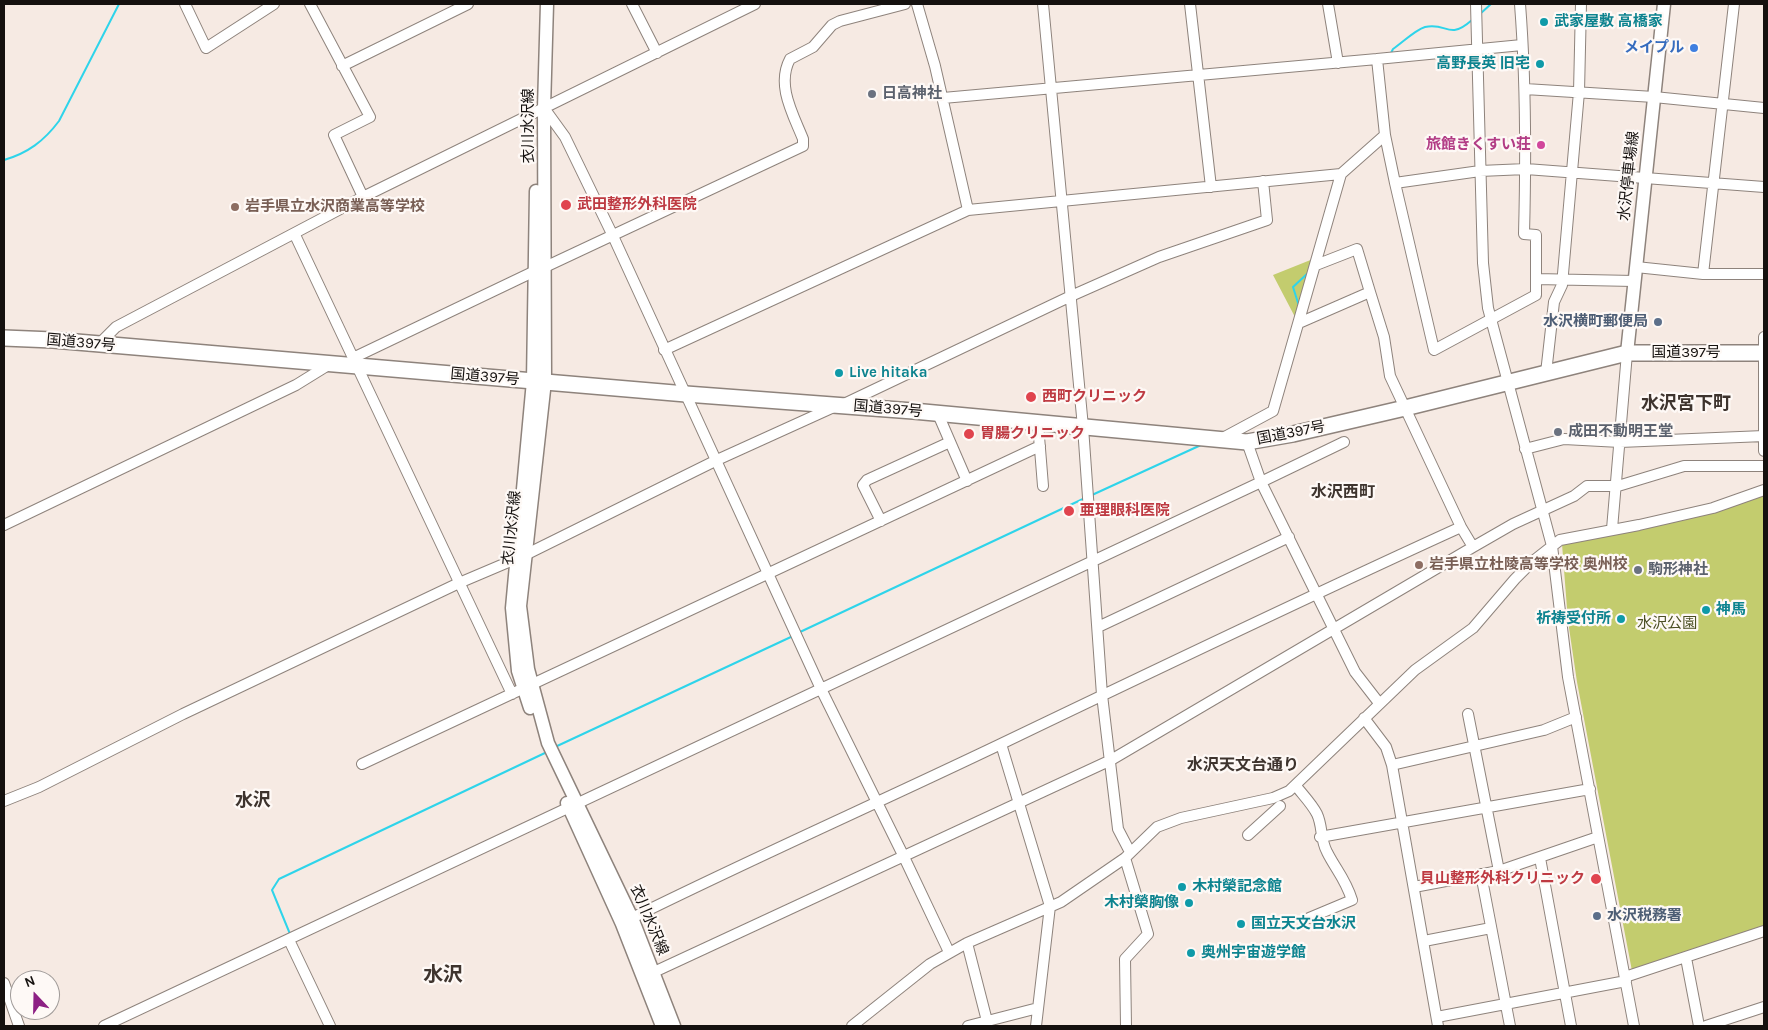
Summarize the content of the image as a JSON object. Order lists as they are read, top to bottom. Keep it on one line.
{"streets":{"highway":["国道397号"],"main road":["衣川水沢線","水沢停車場線"]},"crossings":[["衣川水沢線","国道397号"],["水沢停車場線","国道397号"]],"districts":["水沢宮下町","水沢西町","水沢天文台通り","水沢","水沢"],"parks":["水沢公園"],"places":["武家屋敷 高橋家","メイプル","高野長英 旧宅","日高神社","旅館きくすい荘","武田整形外科医院","岩手県立水沢商業高等学校","水沢横町郵便局","Live hitaka","西町クリニック","成田不動明王堂","胃腸クリニック","亜理眼科医院","岩手県立杜陵高等学校 奥州校","駒形神社","神馬","祈祷受付所","貝山整形外科クリニック","木村榮記念館","木村榮胸像","水沢税務署","国立天文台水沢","奥州宇宙遊学館"],"north":"top"}
